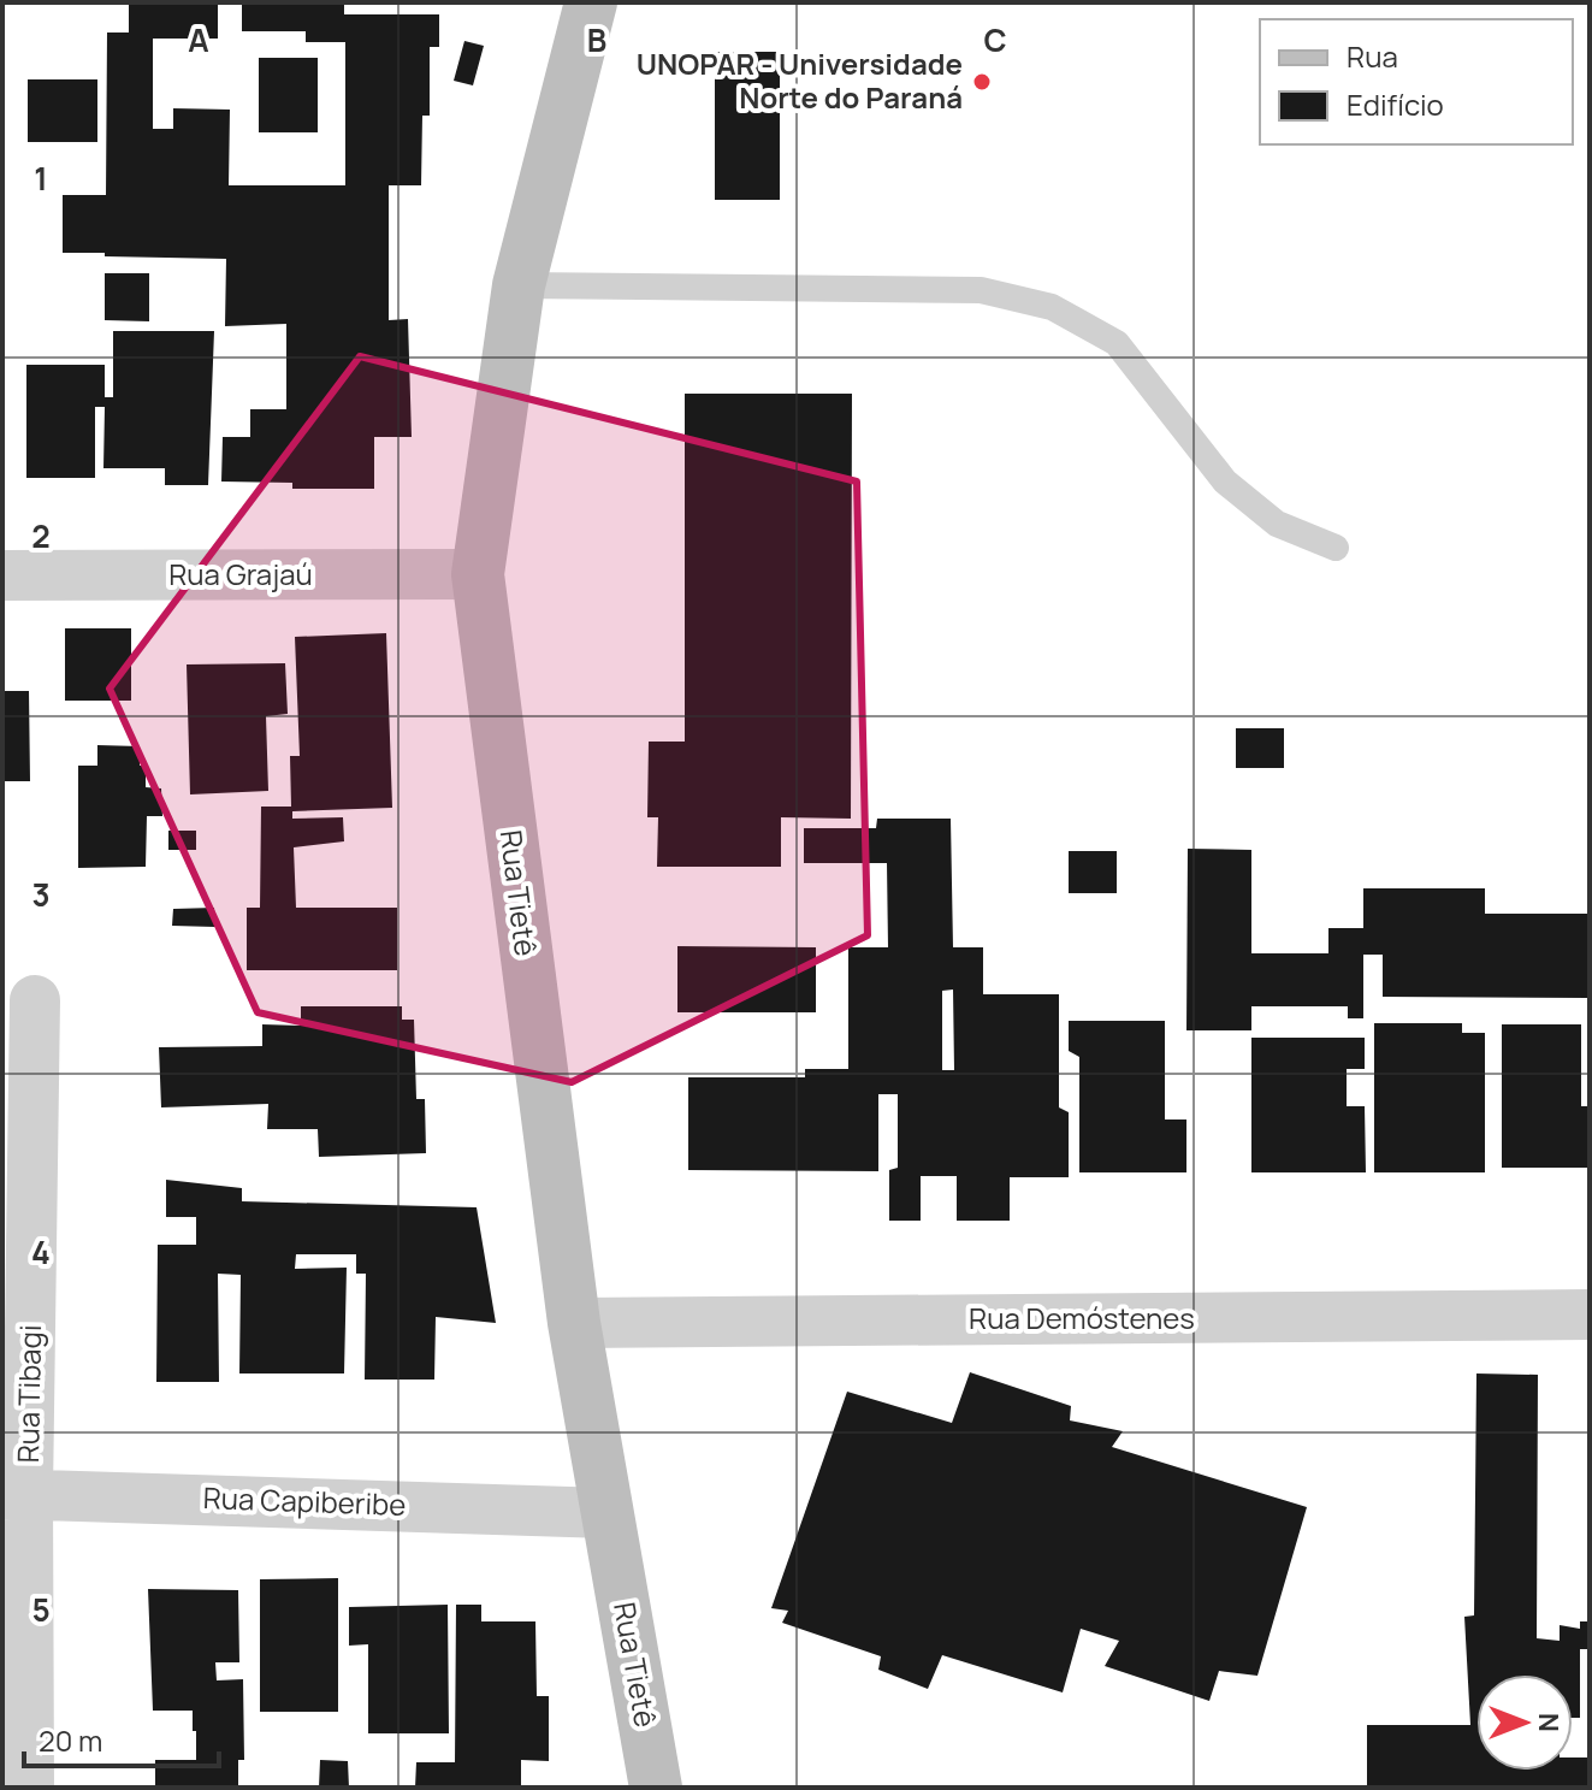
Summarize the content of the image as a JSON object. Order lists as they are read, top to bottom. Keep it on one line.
{"streets":{"street":["Rua Grajaú","Rua Tietê","Rua Demóstenes","Rua Tibagi","Rua Capiberibe"]},"crossings":[["Rua Grajaú","Rua Tietê"],["Rua Tietê","Rua Demóstenes"],["Rua Tietê","Rua Capiberibe"],["Rua Tibagi","Rua Capiberibe"]],"places":["UNOPAR - Universidade Norte do Paraná"],"legend":["Rua","Edifício"],"scale_bar":"20 m","north":"right","grid":{"columns":["A","B","C"],"rows":["1","2","3","4","5"]}}
